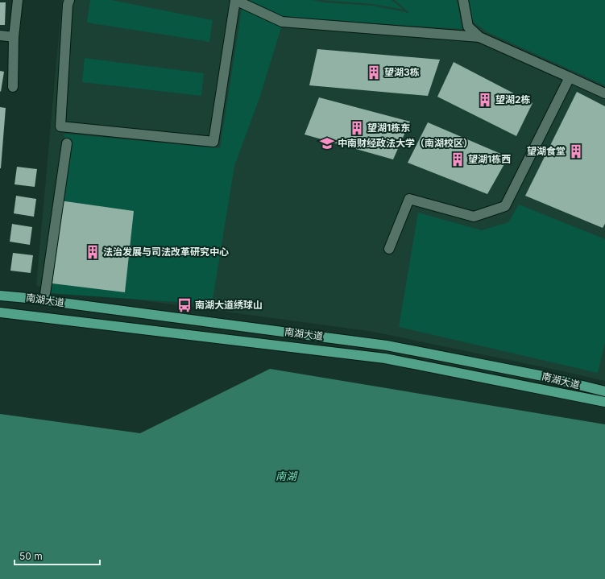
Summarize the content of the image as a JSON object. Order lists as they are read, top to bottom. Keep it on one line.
{"streets":{"main road":["南湖大道"]},"water":["南湖"],"places":{"building":["望湖3栋","望湖2栋","望湖1栋东","望湖食堂","望湖1栋西","法治发展与司法改革研究中心"],"school or university":["中南财经政法大学（南湖校区）"],"bus stop":["南湖大道绣球山"]},"scale_bar":"50 m"}
